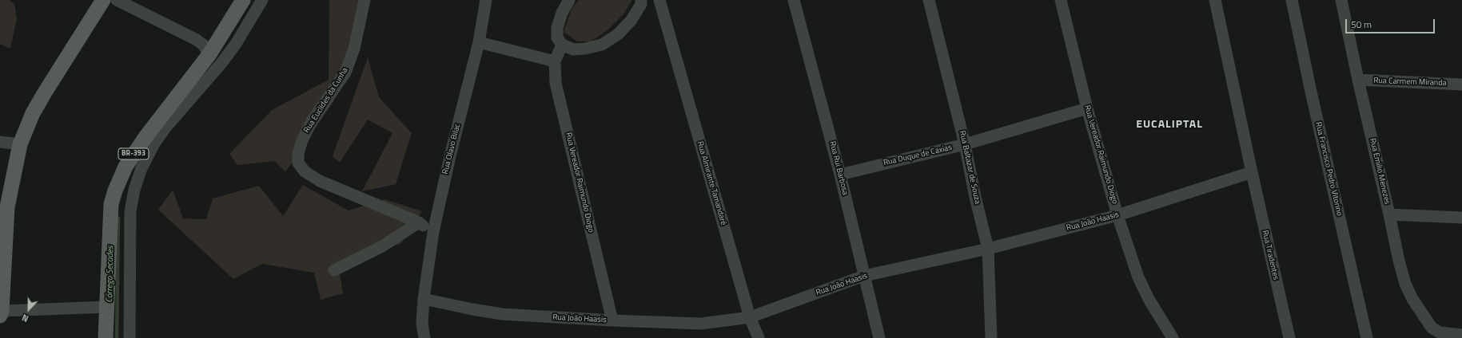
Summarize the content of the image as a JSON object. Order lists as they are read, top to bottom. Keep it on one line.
{"streets":{"main road":["BR-393"],"street":["Rua Carmem Miranda","Rua Euclides da Cunha","Rua Olavo Bilac","Rua Vereador Raimundo Diogo","Rua Duque de Caxias","Rua Baltazar de Souza","Rua Rui Barbosa","Rua Francisco Pedro Vitorino","Rua Emilio Menezes","Rua Almirante Tamandaré","Rua João Haasis","Rua Tiradentes"]},"crossings":[["Rua Carmem Miranda","Rua Emilio Menezes"],["Rua Euclides da Cunha","Rua Olavo Bilac"],["Rua Olavo Bilac","Rua João Haasis"],["Rua Vereador Raimundo Diogo","Rua Duque de Caxias"],["Rua Vereador Raimundo Diogo","Rua João Haasis"],["Rua Duque de Caxias","Rua Baltazar de Souza"],["Rua Duque de Caxias","Rua Rui Barbosa"],["Rua Baltazar de Souza","Rua João Haasis"],["Rua Rui Barbosa","Rua João Haasis"],["Rua Almirante Tamandaré","Rua João Haasis"],["Rua João Haasis","Rua Tiradentes"]],"districts":["EUCALIPTAL"],"water":["Córrego Secades"],"scale_bar":"50 m","north":"bottom"}
